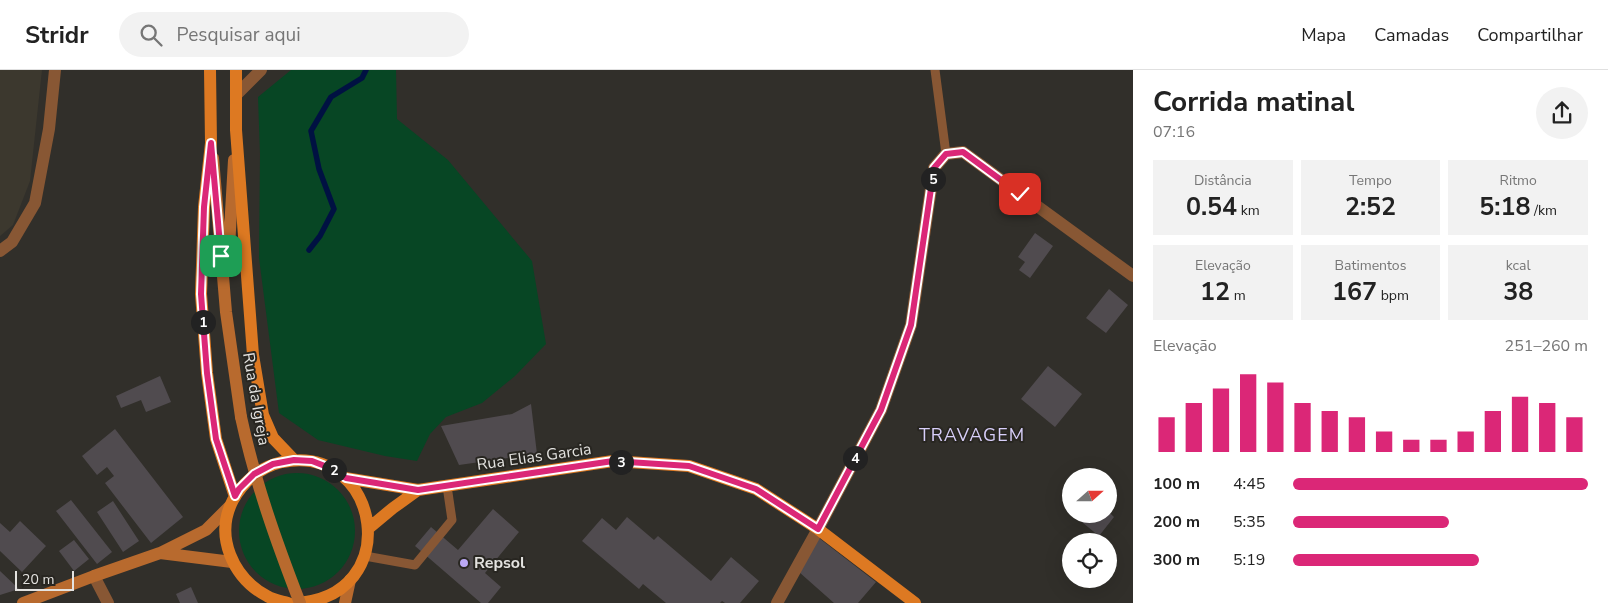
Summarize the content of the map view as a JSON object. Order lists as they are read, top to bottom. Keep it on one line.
{"streets":{"main road":["Rua da Igreja","Rua Elias Garcia"]},"districts":["TRAVAGEM"],"places":["Repsol"],"scale_bar":"20 m","north":"right","page":{"header":"Stridr","search":"Pesquisar aqui","nav":["Mapa","Camadas","Compartilhar"],"heading":["Corrida matinal","07:16"],"stats":[["Distância","0.54 km"],["Tempo","2:52"],["Ritmo","5:18 /km"],["Elevação","12 m"],["Batimentos","167 bpm"],["kcal","38"]],"pins":["5","1","4","3","2"],"chart":["Elevação","251–260 m"],"list":[{"name":"100 m","note":"4:45"},{"name":"200 m","note":"5:35"},{"name":"300 m","note":"5:19"}],"scale":"20 m"}}
